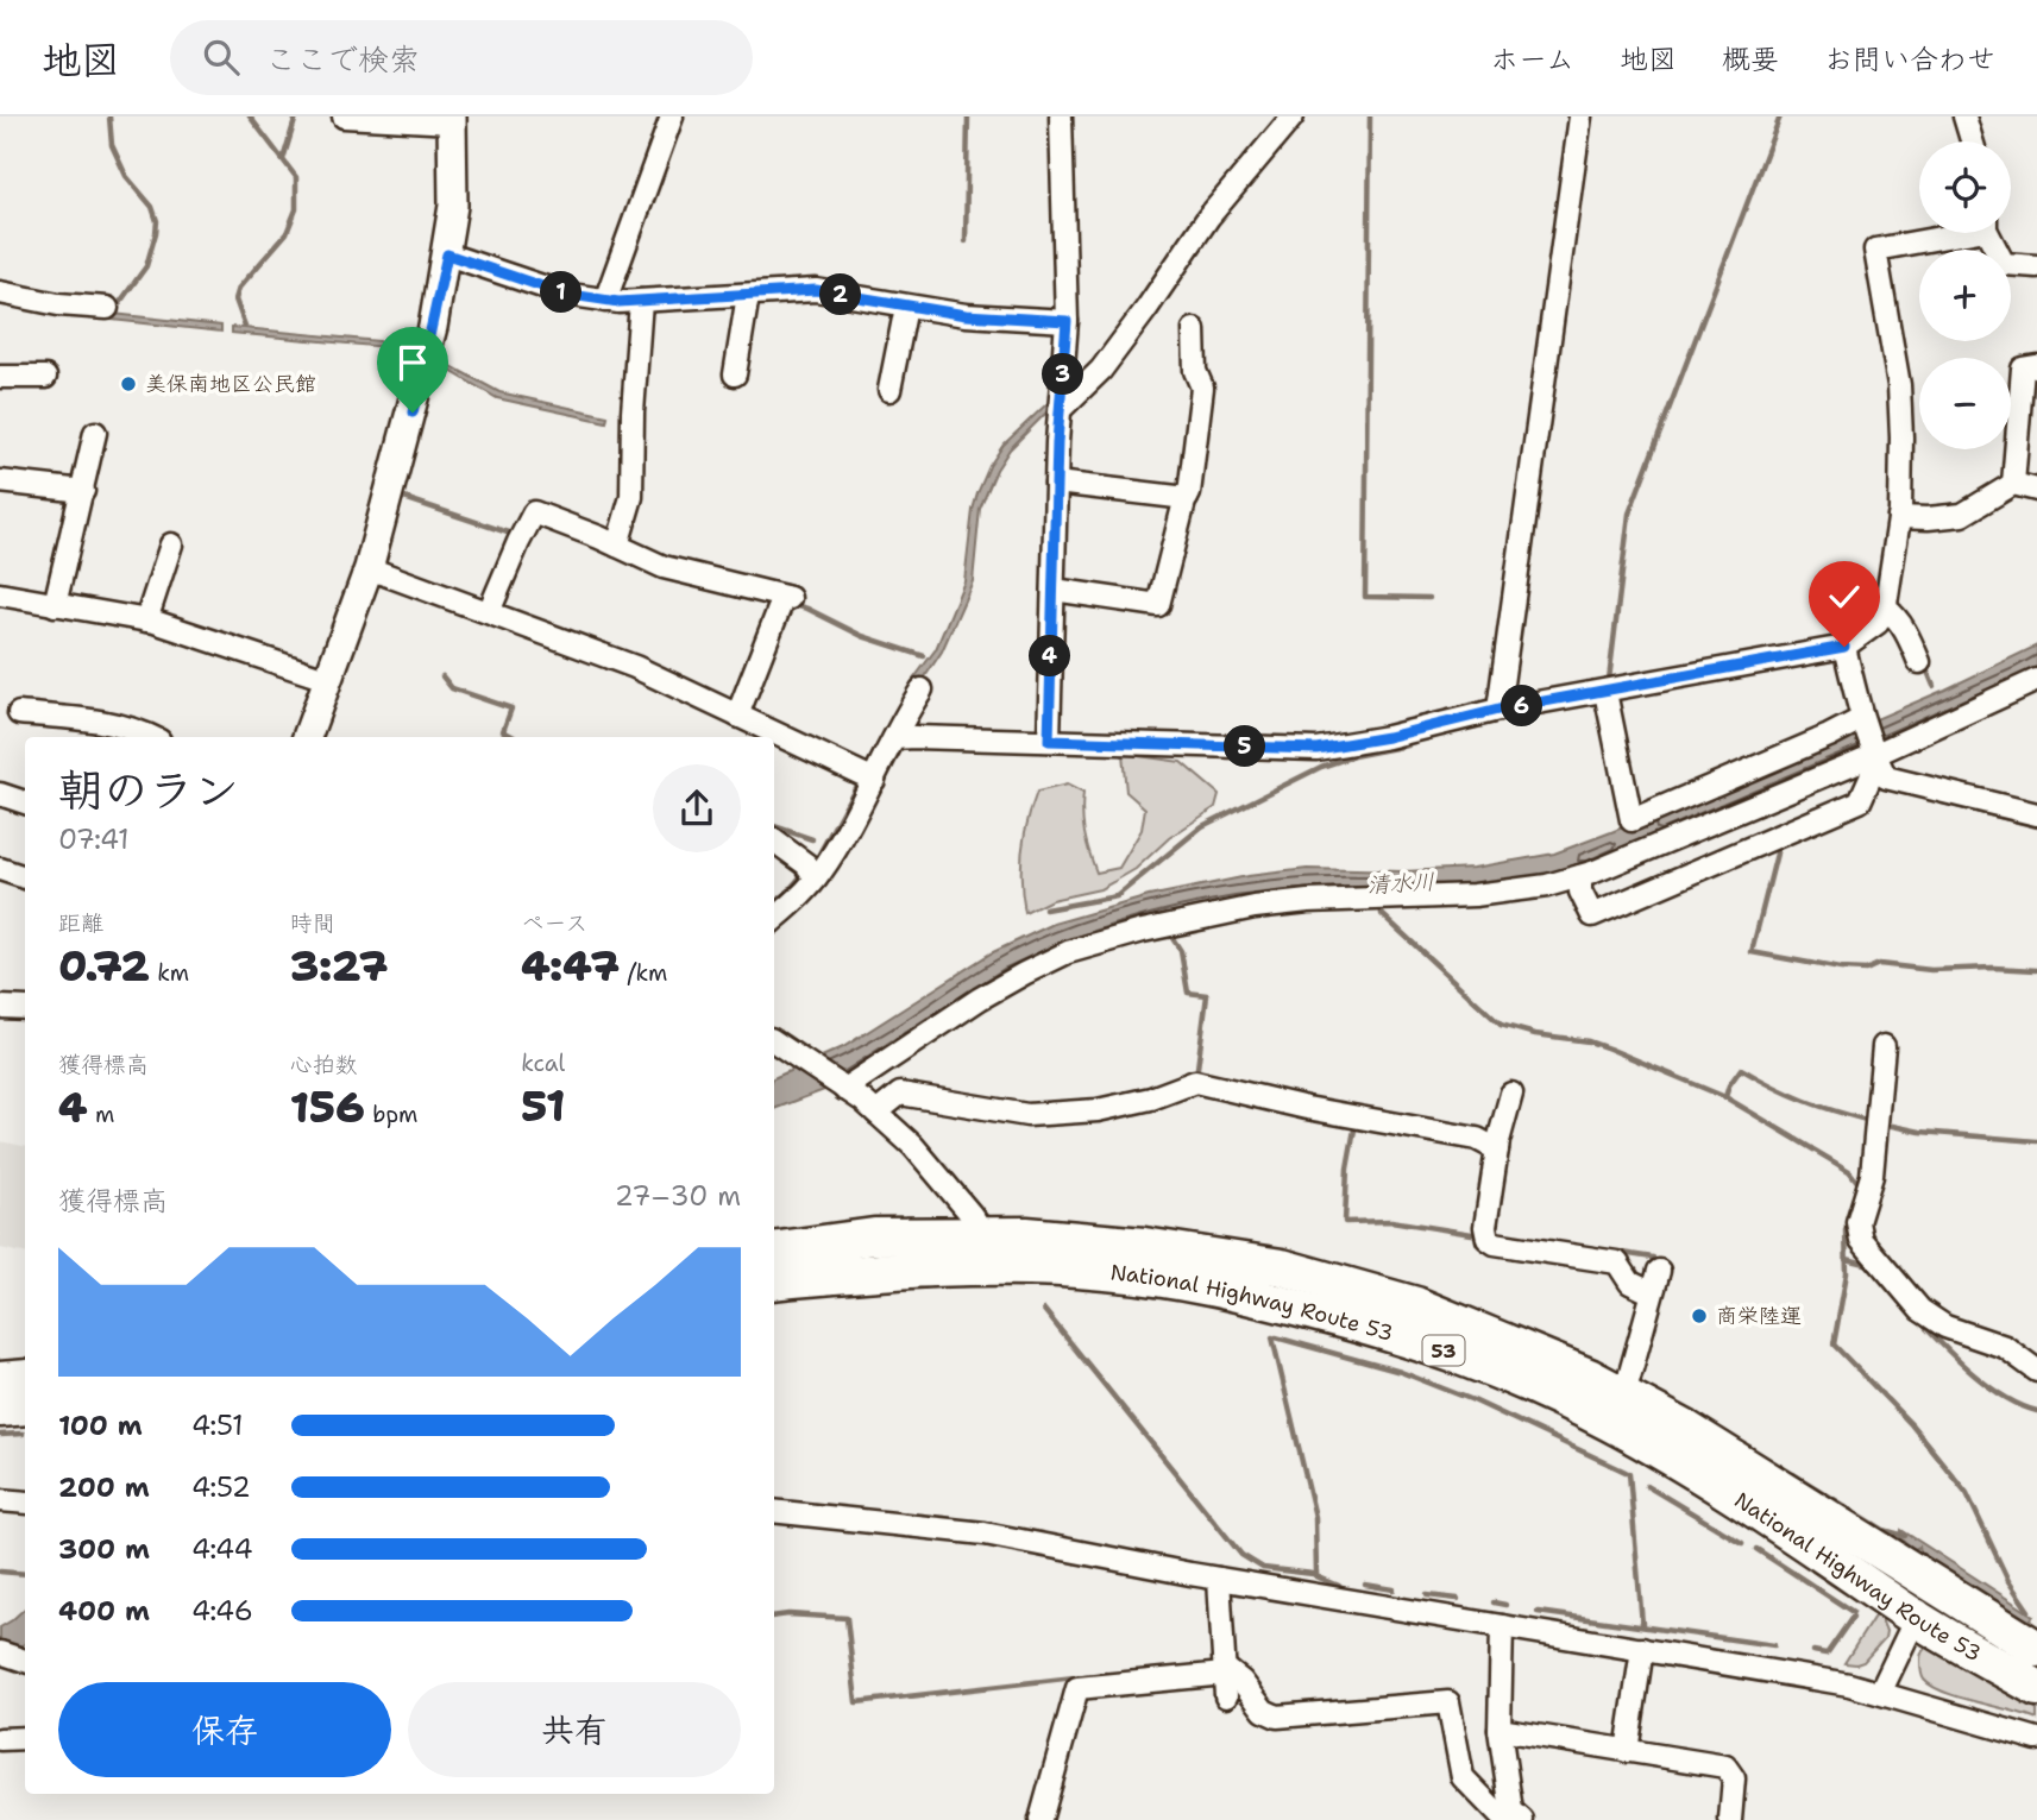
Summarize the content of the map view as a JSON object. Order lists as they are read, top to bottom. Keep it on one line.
{"streets":{"highway":["National Highway Route 53","53"]},"water":["清水川"],"places":["美保南地区公民館","商栄陸運"],"page":{"header":"地図","search":"ここで検索","nav":["ホーム","地図","概要","お問い合わせ"],"map_buttons":["+","−"],"pins":["1","2","3","4","6","5"],"heading":["朝のラン","07:41"],"stats":[["距離","0.72 km"],["時間","3:27"],["ペース","4:47 /km"],["獲得標高","4 m"],["心拍数","156 bpm"],["kcal","51"]],"chart":["獲得標高","27–30 m"],"list":[{"name":"100 m","note":"4:51"},{"name":"200 m","note":"4:52"},{"name":"300 m","note":"4:44"},{"name":"400 m","note":"4:46"}],"buttons":["保存","共有"]}}
